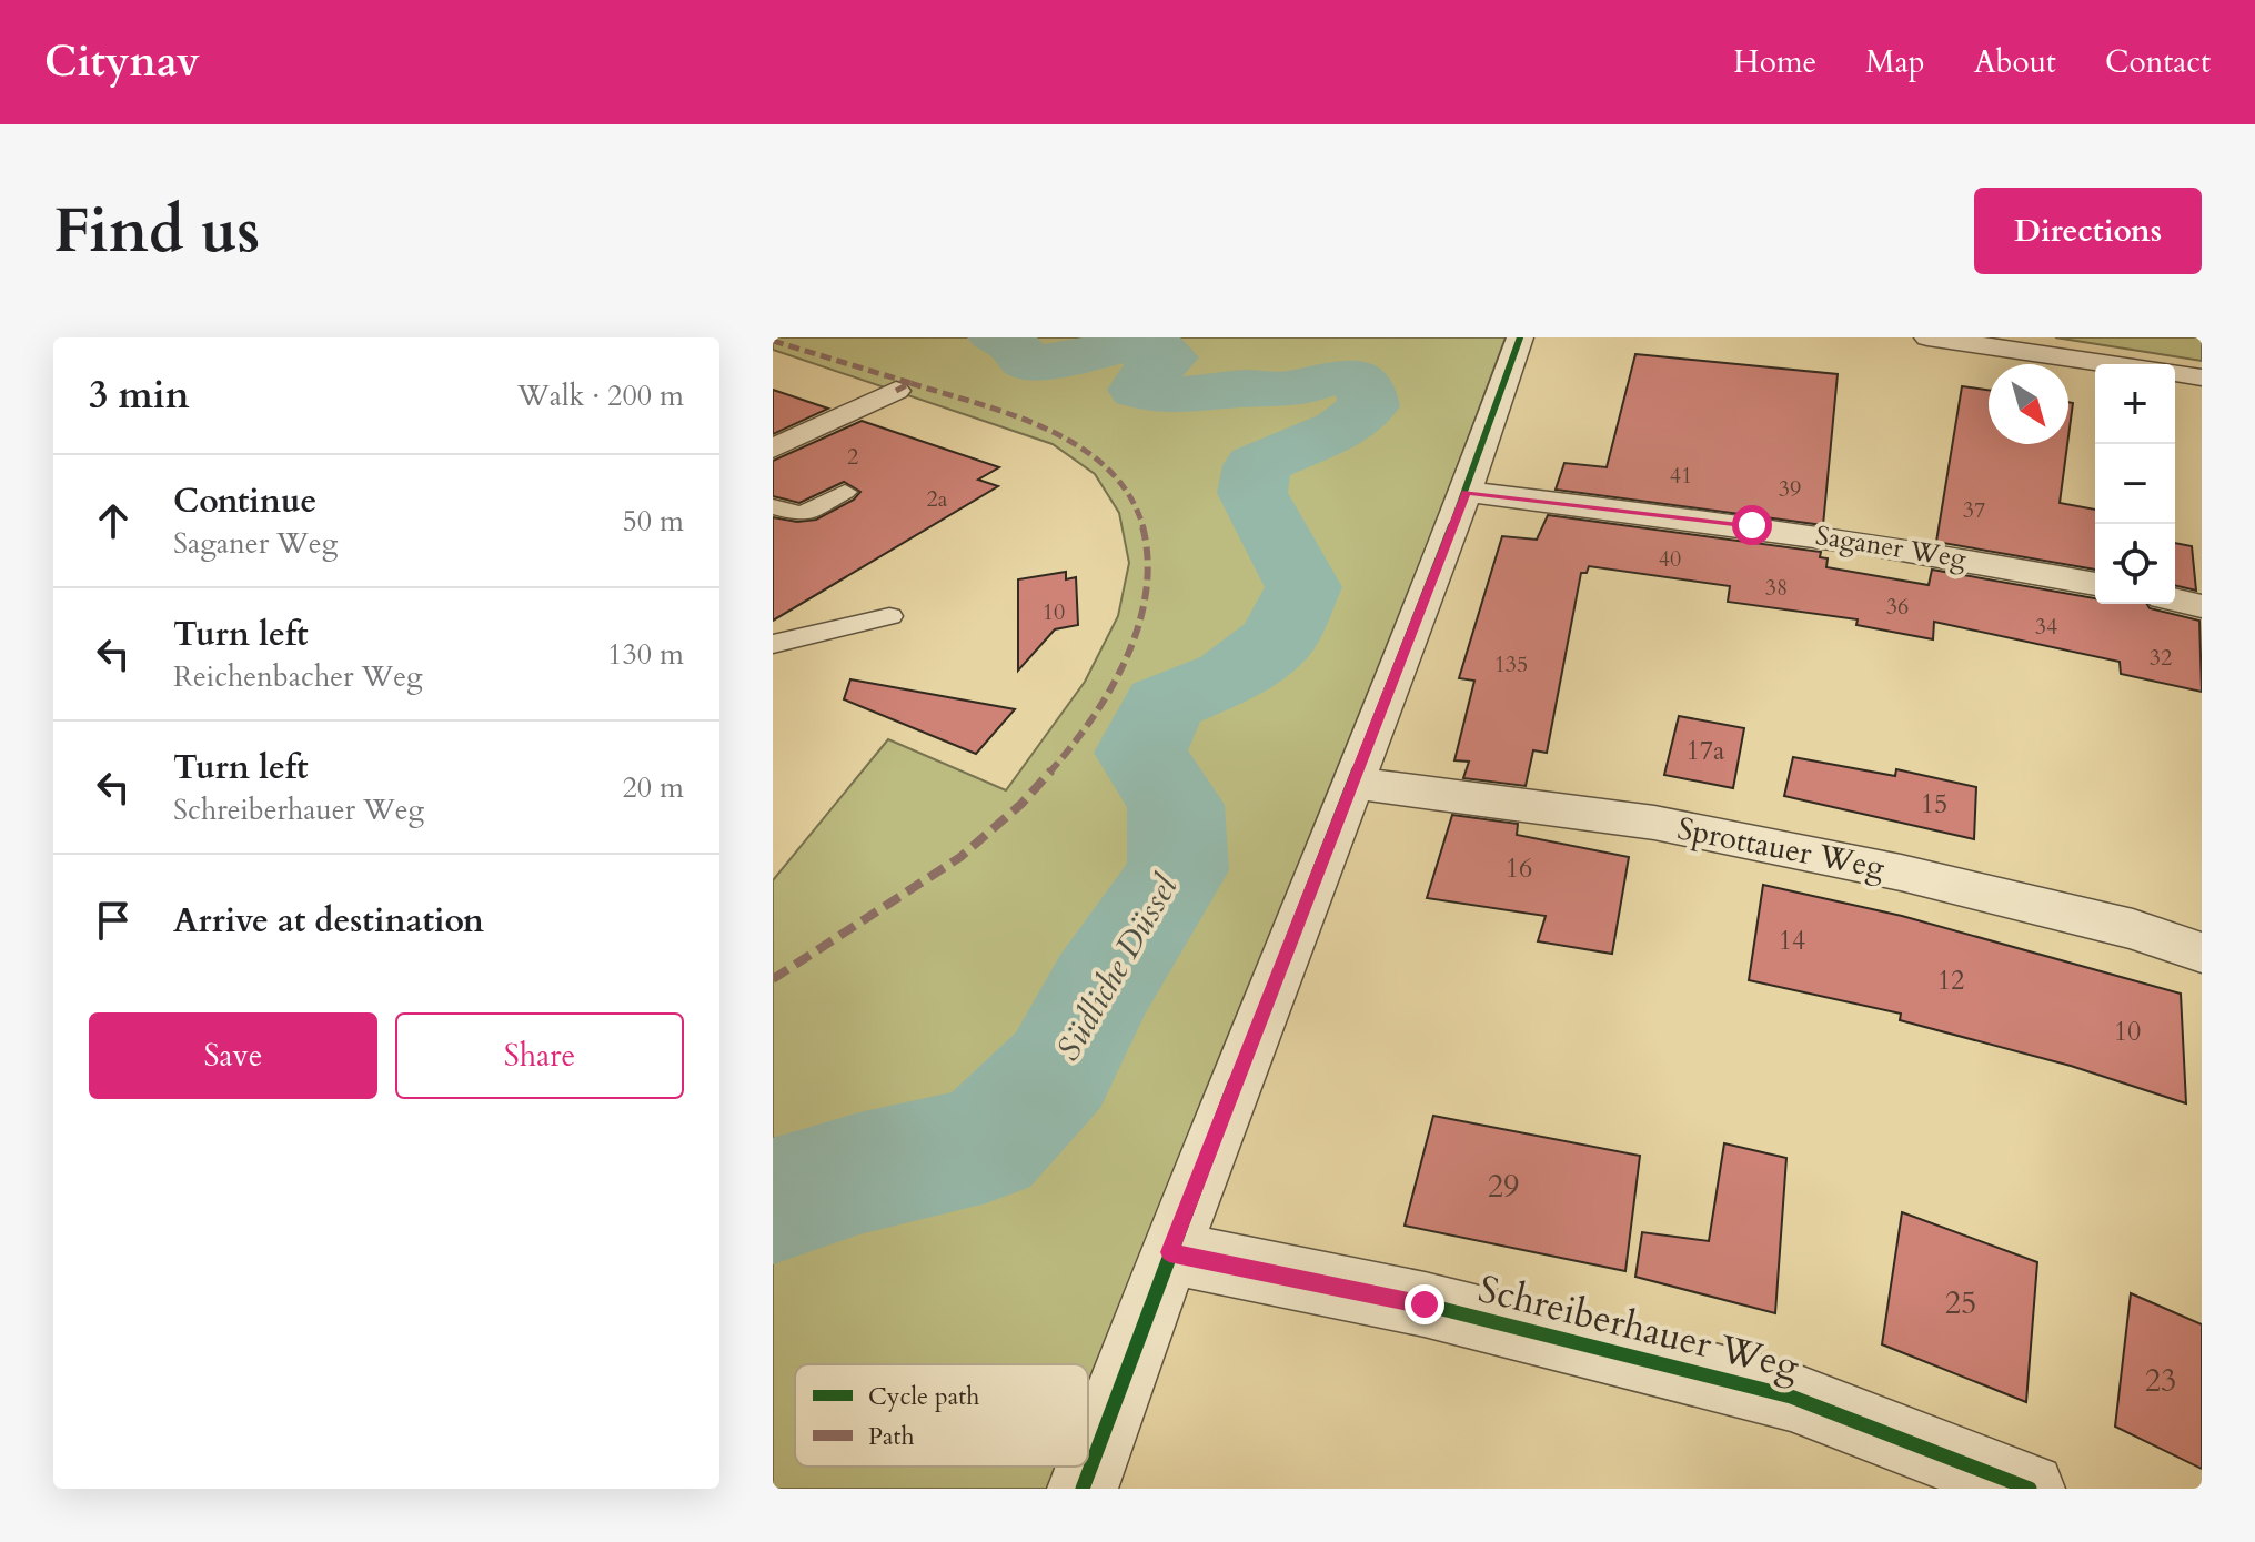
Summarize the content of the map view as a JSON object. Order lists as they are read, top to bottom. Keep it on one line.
{"streets":{"street":["Saganer Weg","Sprottauer Weg","Schreiberhauer Weg"]},"water":["Südliche Düssel"],"house_numbers":["2","41","39","2a","37","40","38","36","10","34","32","135","17a","15","16","14","12","10","29","25","23"],"legend":["Cycle path","Path"],"north":"bottom right","page":{"header":"Citynav","nav":["Home","Map","About","Contact"],"buttons":["Directions",["Save","Share"]],"title":"Find us","heading":["3 min","Walk · 200 m"],"map_buttons":["+","−"],"list":[["Continue","Saganer Weg","50 m"],["Turn left","Reichenbacher Weg","130 m"],["Turn left","Schreiberhauer Weg","20 m"],"Arrive at destination"]}}
